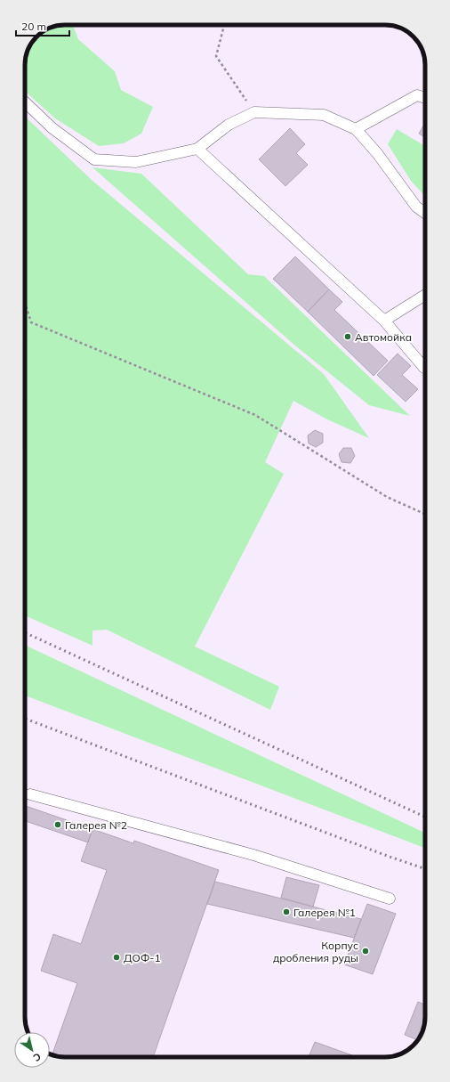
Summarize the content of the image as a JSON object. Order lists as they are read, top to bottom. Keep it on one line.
{"places":["Автомойка","Галерея №2","Галерея №1","Корпус дробления руды","ДОФ-1"],"scale_bar":"20 m","north":"bottom right"}
